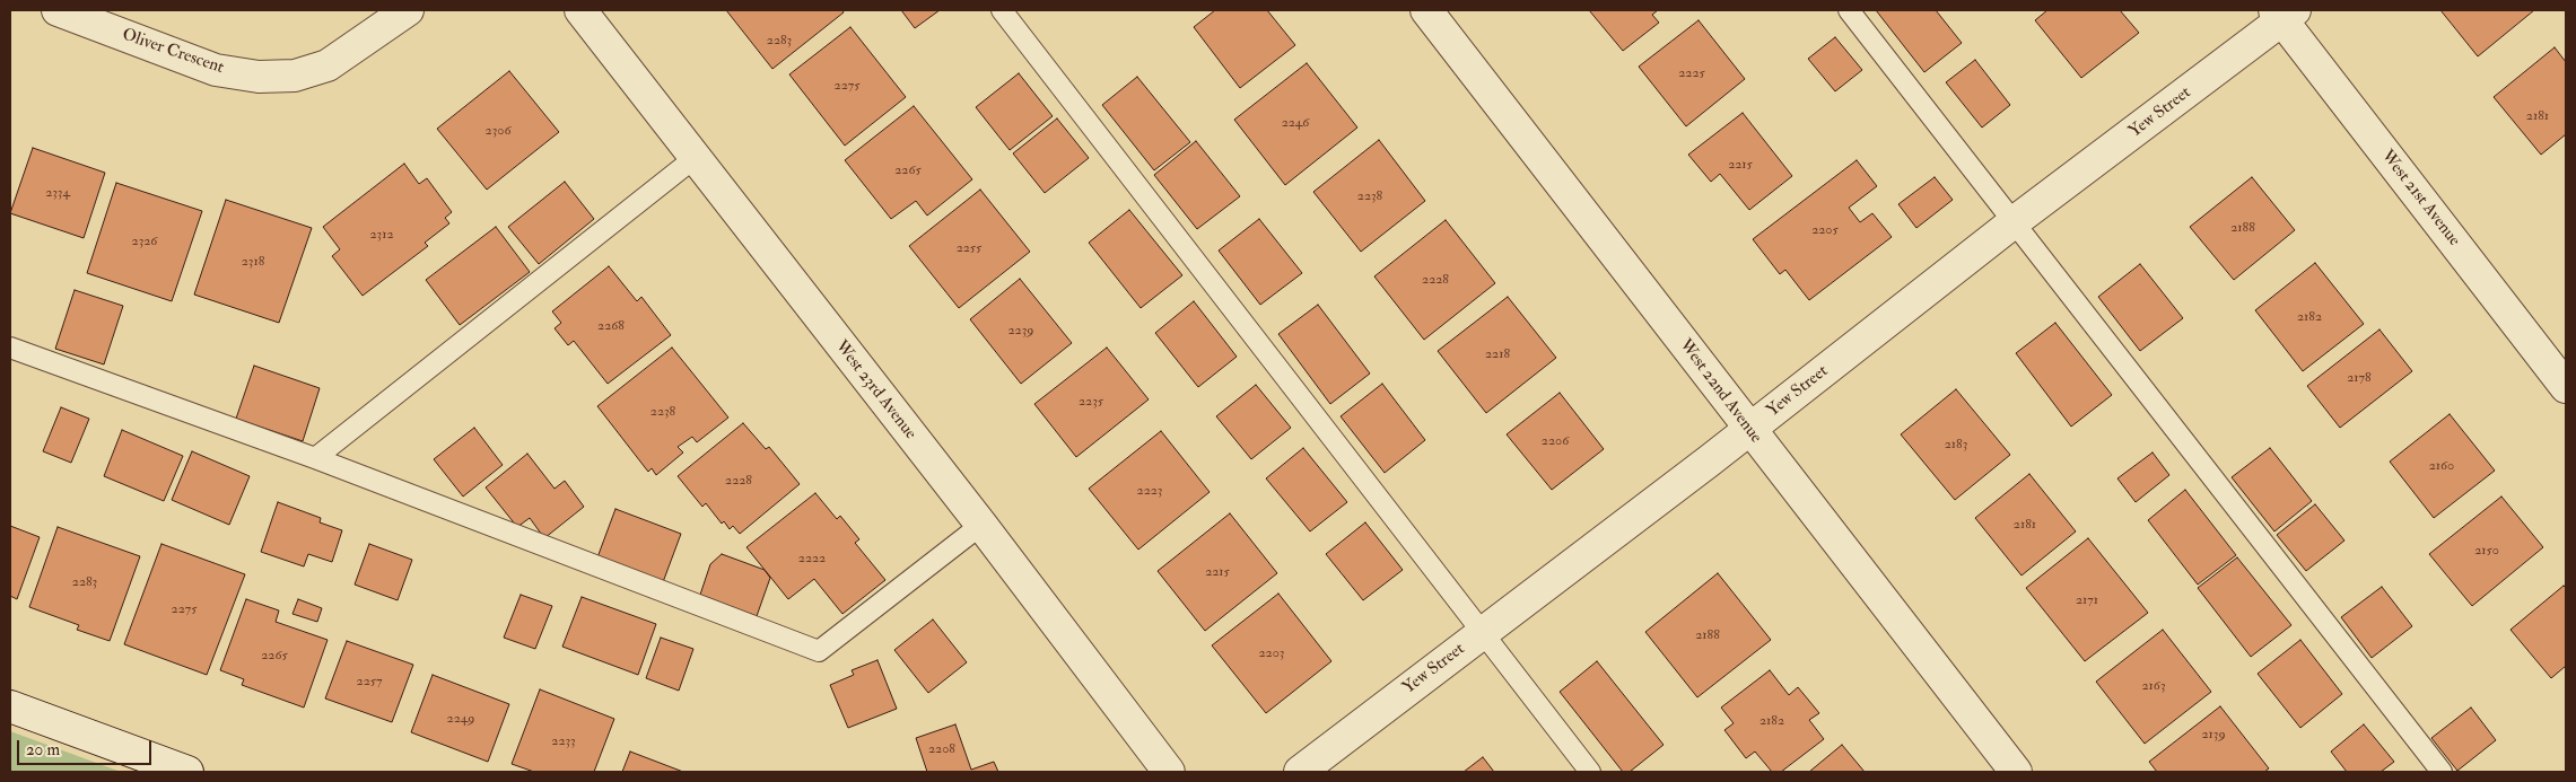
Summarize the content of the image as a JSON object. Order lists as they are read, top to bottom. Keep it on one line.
{"streets":{"street":["Oliver Crescent","Yew Street","West 21st Avenue","West 23rd Avenue","West 22nd Avenue"]},"crossings":[["Yew Street","West 21st Avenue"],["Yew Street","West 22nd Avenue"]],"house_numbers":["2283","2225","2275","2181","2246","2306","2215","2265","2334","2238","2188","2205","2312","2326","2255","2318","2228","2182","2268","2239","2218","2178","2235","2238","2206","2183","2160","2228","2223","2181","2150","2222","2215","2283","2171","2275","2188","2203","2265","2257","2163","2249","2182","2139","2233","2208"],"scale_bar":"20 m"}
